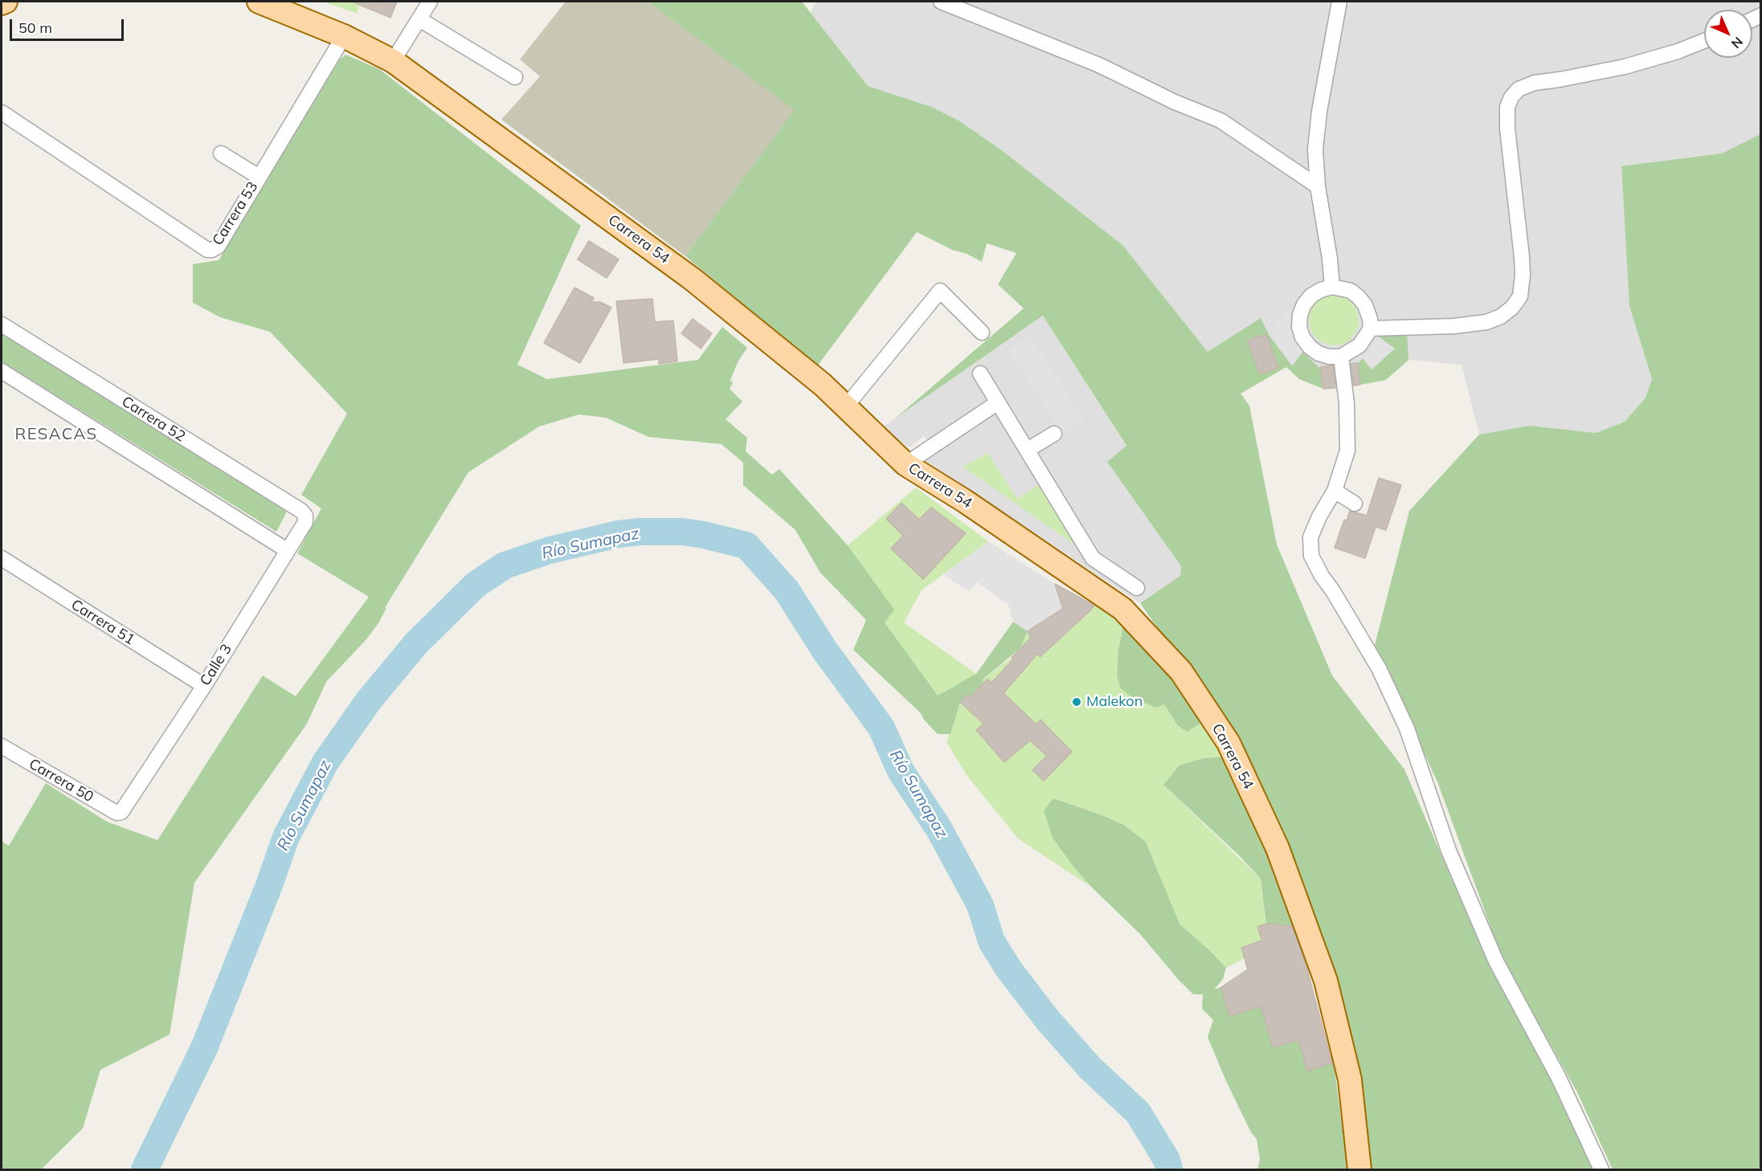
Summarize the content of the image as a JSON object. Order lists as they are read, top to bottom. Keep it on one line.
{"streets":{"main road":["Carrera 54"],"street":["Carrera 53","Carrera 52","Carrera 51","Calle 3","Carrera 50"]},"crossings":[["Carrera 53","Carrera 54"],["Carrera 52","Calle 3"],["Carrera 51","Calle 3"],["Calle 3","Carrera 50"]],"districts":["RESACAS"],"water":["Río Sumapaz"],"places":["Malekon"],"scale_bar":"50 m","north":"bottom right"}
